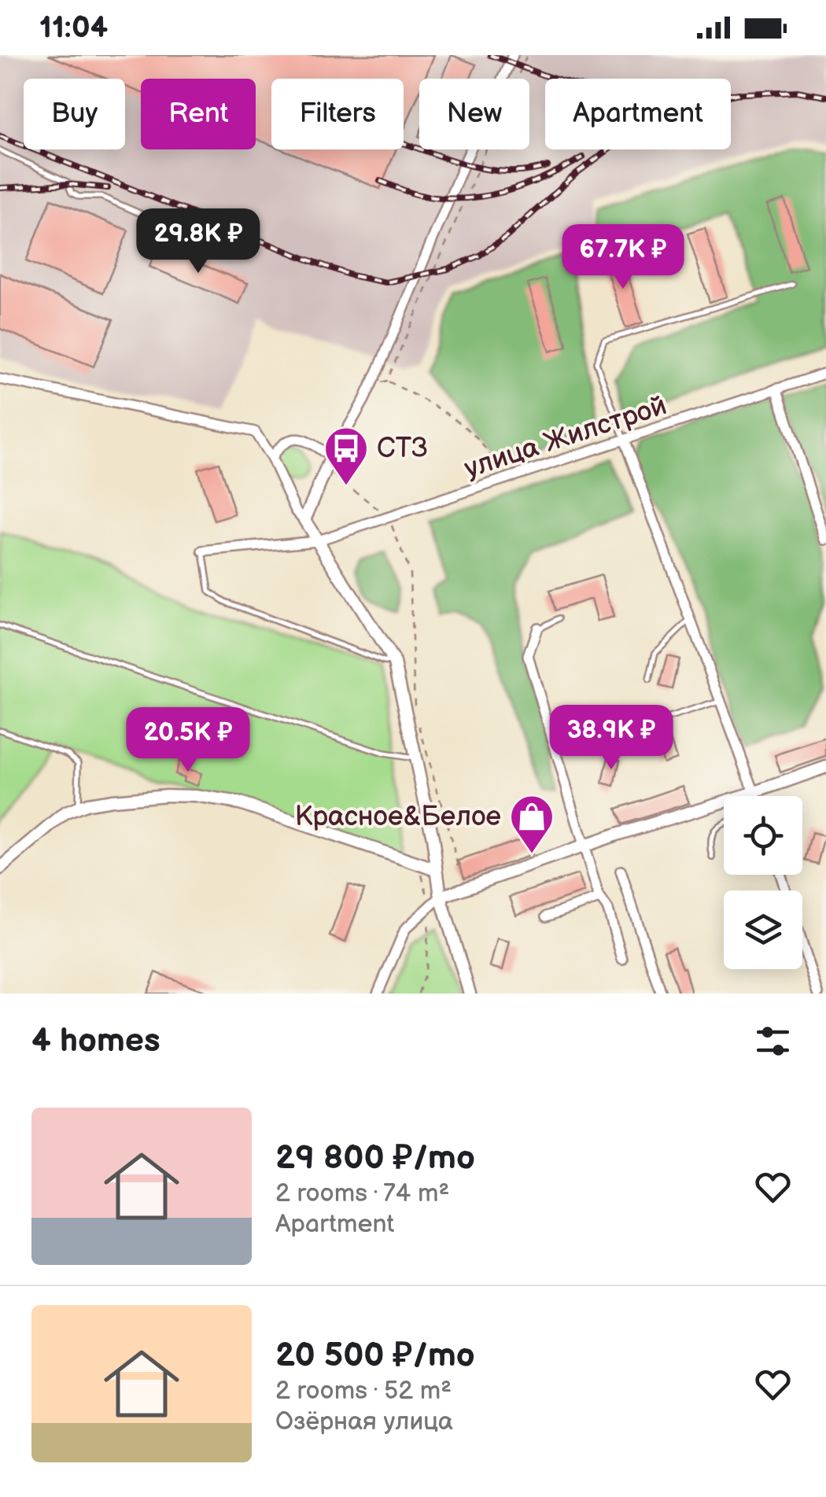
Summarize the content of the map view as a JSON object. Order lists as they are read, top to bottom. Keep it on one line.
{"streets":{"street":["улица Жилстрой"]},"places":{"bus stop":["СТЗ"],"shop":["Красное&Белое"]},"page":{"status":"11:04","chip":["Buy","Rent","Filters","New","Apartment"],"price":["29.8K ₽","67.7K ₽","38.9K ₽","20.5K ₽"],"heading":"4 homes","list":[{"name":"29 800 ₽/mo","note":"2 rooms · 74 m² · Apartment"},{"name":"20 500 ₽/mo","note":"2 rooms · 52 m² · Озёрная улица"}]}}
